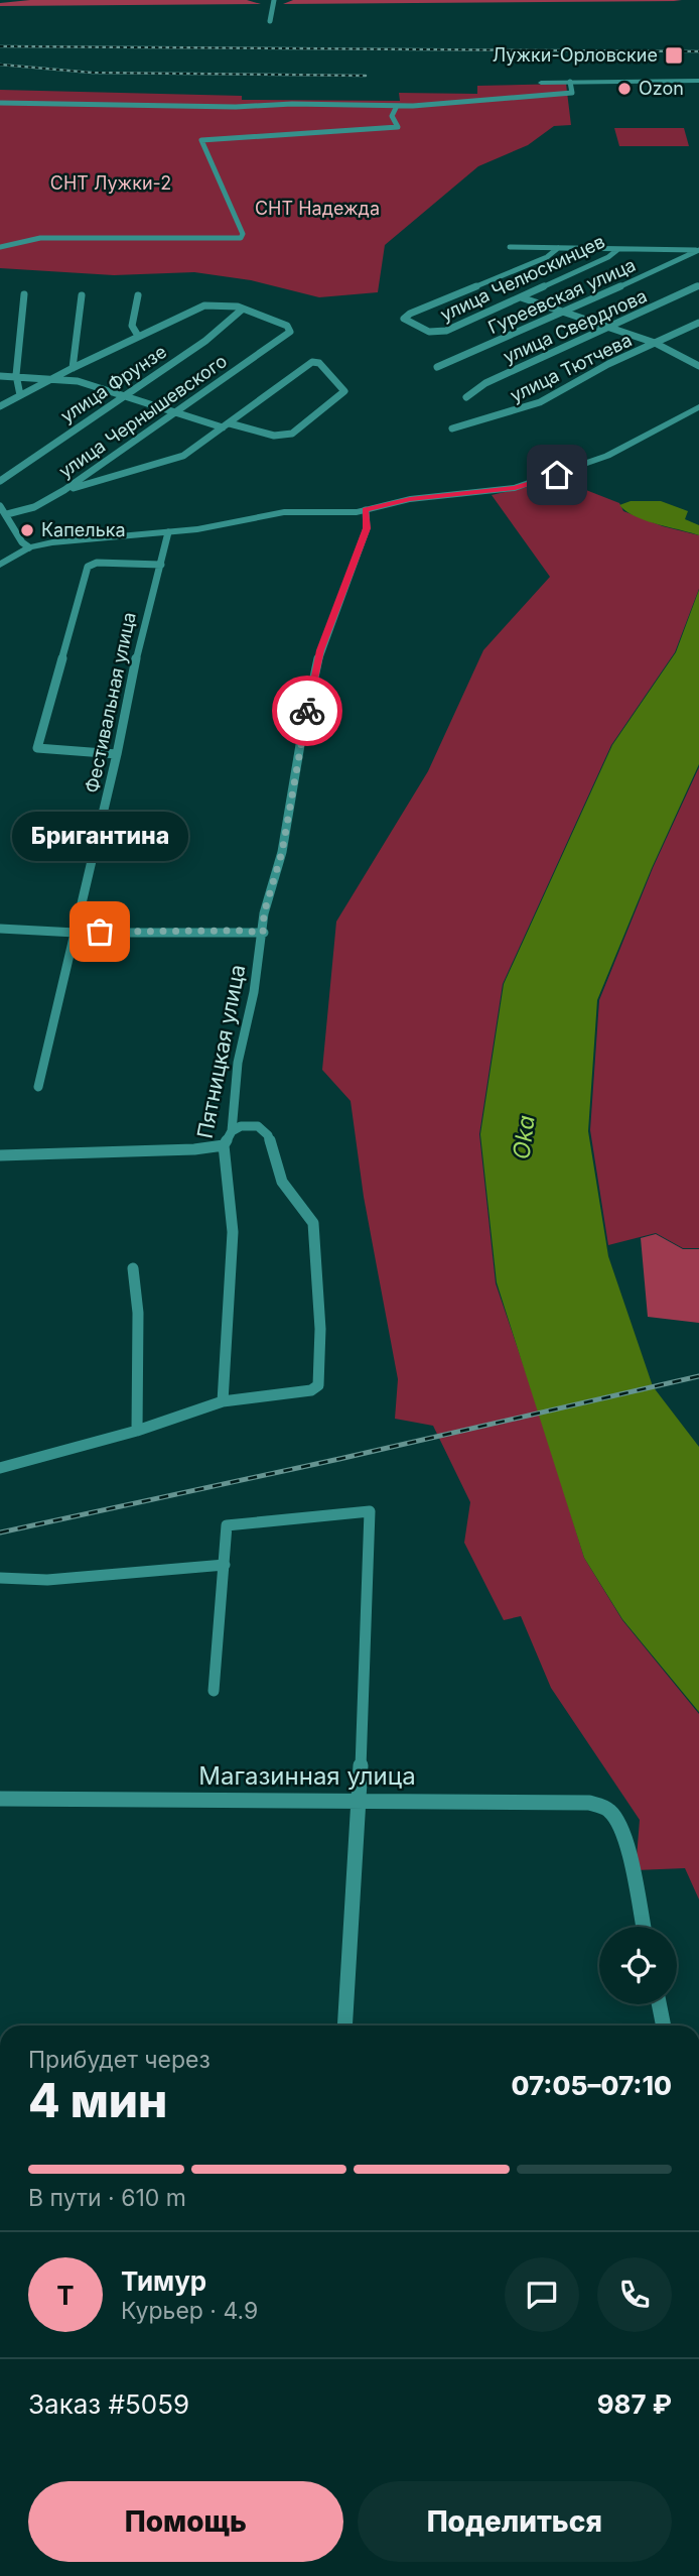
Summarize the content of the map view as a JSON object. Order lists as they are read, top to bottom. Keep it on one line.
{"streets":{"street":["улица Челюскинцев","Гуреевская улица","улица Свердлова","улица Тютчева","улица Фрунзе","улица Чернышевского","Фестивальная улица","Пятницкая улица","Магазинная улица"]},"crossings":[["улица Фрунзе","улица Чернышевского"]],"water":["Oka"],"parks":["СНТ Лужки-2","СНТ Надежда"],"places":{"transit":["Лужки-Орловские"],"other":["Ozon","Капелька","Бригантина"]},"page":{"bubble":"Бригантина","heading":["4 мин","Прибудет через","07:05–07:10"],"panel":["Тимур","Курьер · 4.9","Заказ #5059","987 ₽"],"bar":"В пути · 610 m","round":"Т","buttons":["Помощь","Поделиться"]}}
